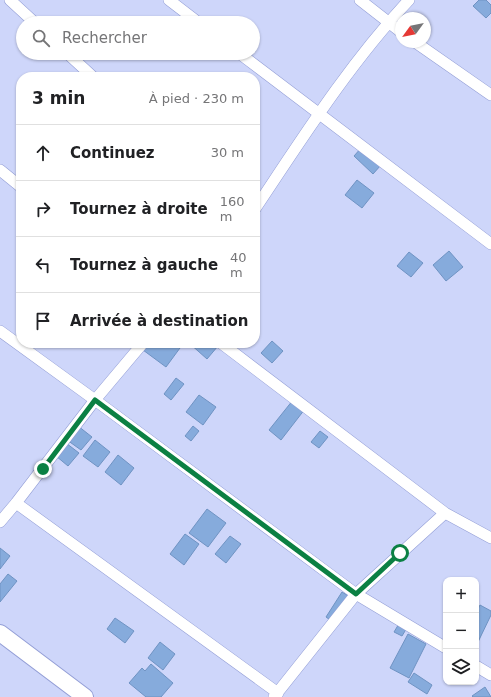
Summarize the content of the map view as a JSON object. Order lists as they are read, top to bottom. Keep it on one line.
{"north":"bottom left","page":{"search":"Rechercher","heading":["3 min","À pied · 230 m"],"list":[["Continuez","30 m"],["Tournez à droite","160 m"],["Tournez à gauche","40 m"],"Arrivée à destination"],"map_buttons":["+","−"]}}
